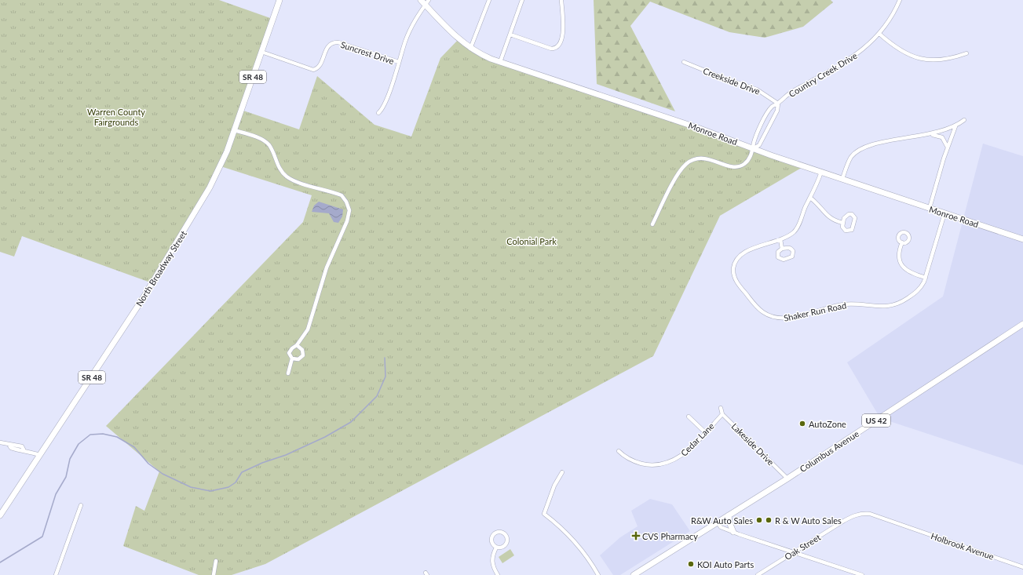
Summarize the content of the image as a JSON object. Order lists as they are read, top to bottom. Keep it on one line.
{"streets":{"main road":["SR 48","Monroe Road","North Broadway Street","US 42","Columbus Avenue"],"street":["Suncrest Drive","Country Creek Drive","Creekside Drive","Shaker Run Road","Cedar Lane","Lakeside Drive","Holbrook Avenue","Oak Street"]},"crossings":[["Suncrest Drive","North Broadway Street"],["Country Creek Drive","Creekside Drive"],["Country Creek Drive","Monroe Road"],["Monroe Road","Shaker Run Road"],["Cedar Lane","Lakeside Drive"],["Lakeside Drive","Columbus Avenue"],["Holbrook Avenue","Oak Street"]],"parks":["Warren County Fairgrounds","Colonial Park"],"places":{"other":["AutoZone","R&W Auto Sales","R & W Auto Sales","KOI Auto Parts"],"health":["CVS Pharmacy"]}}
